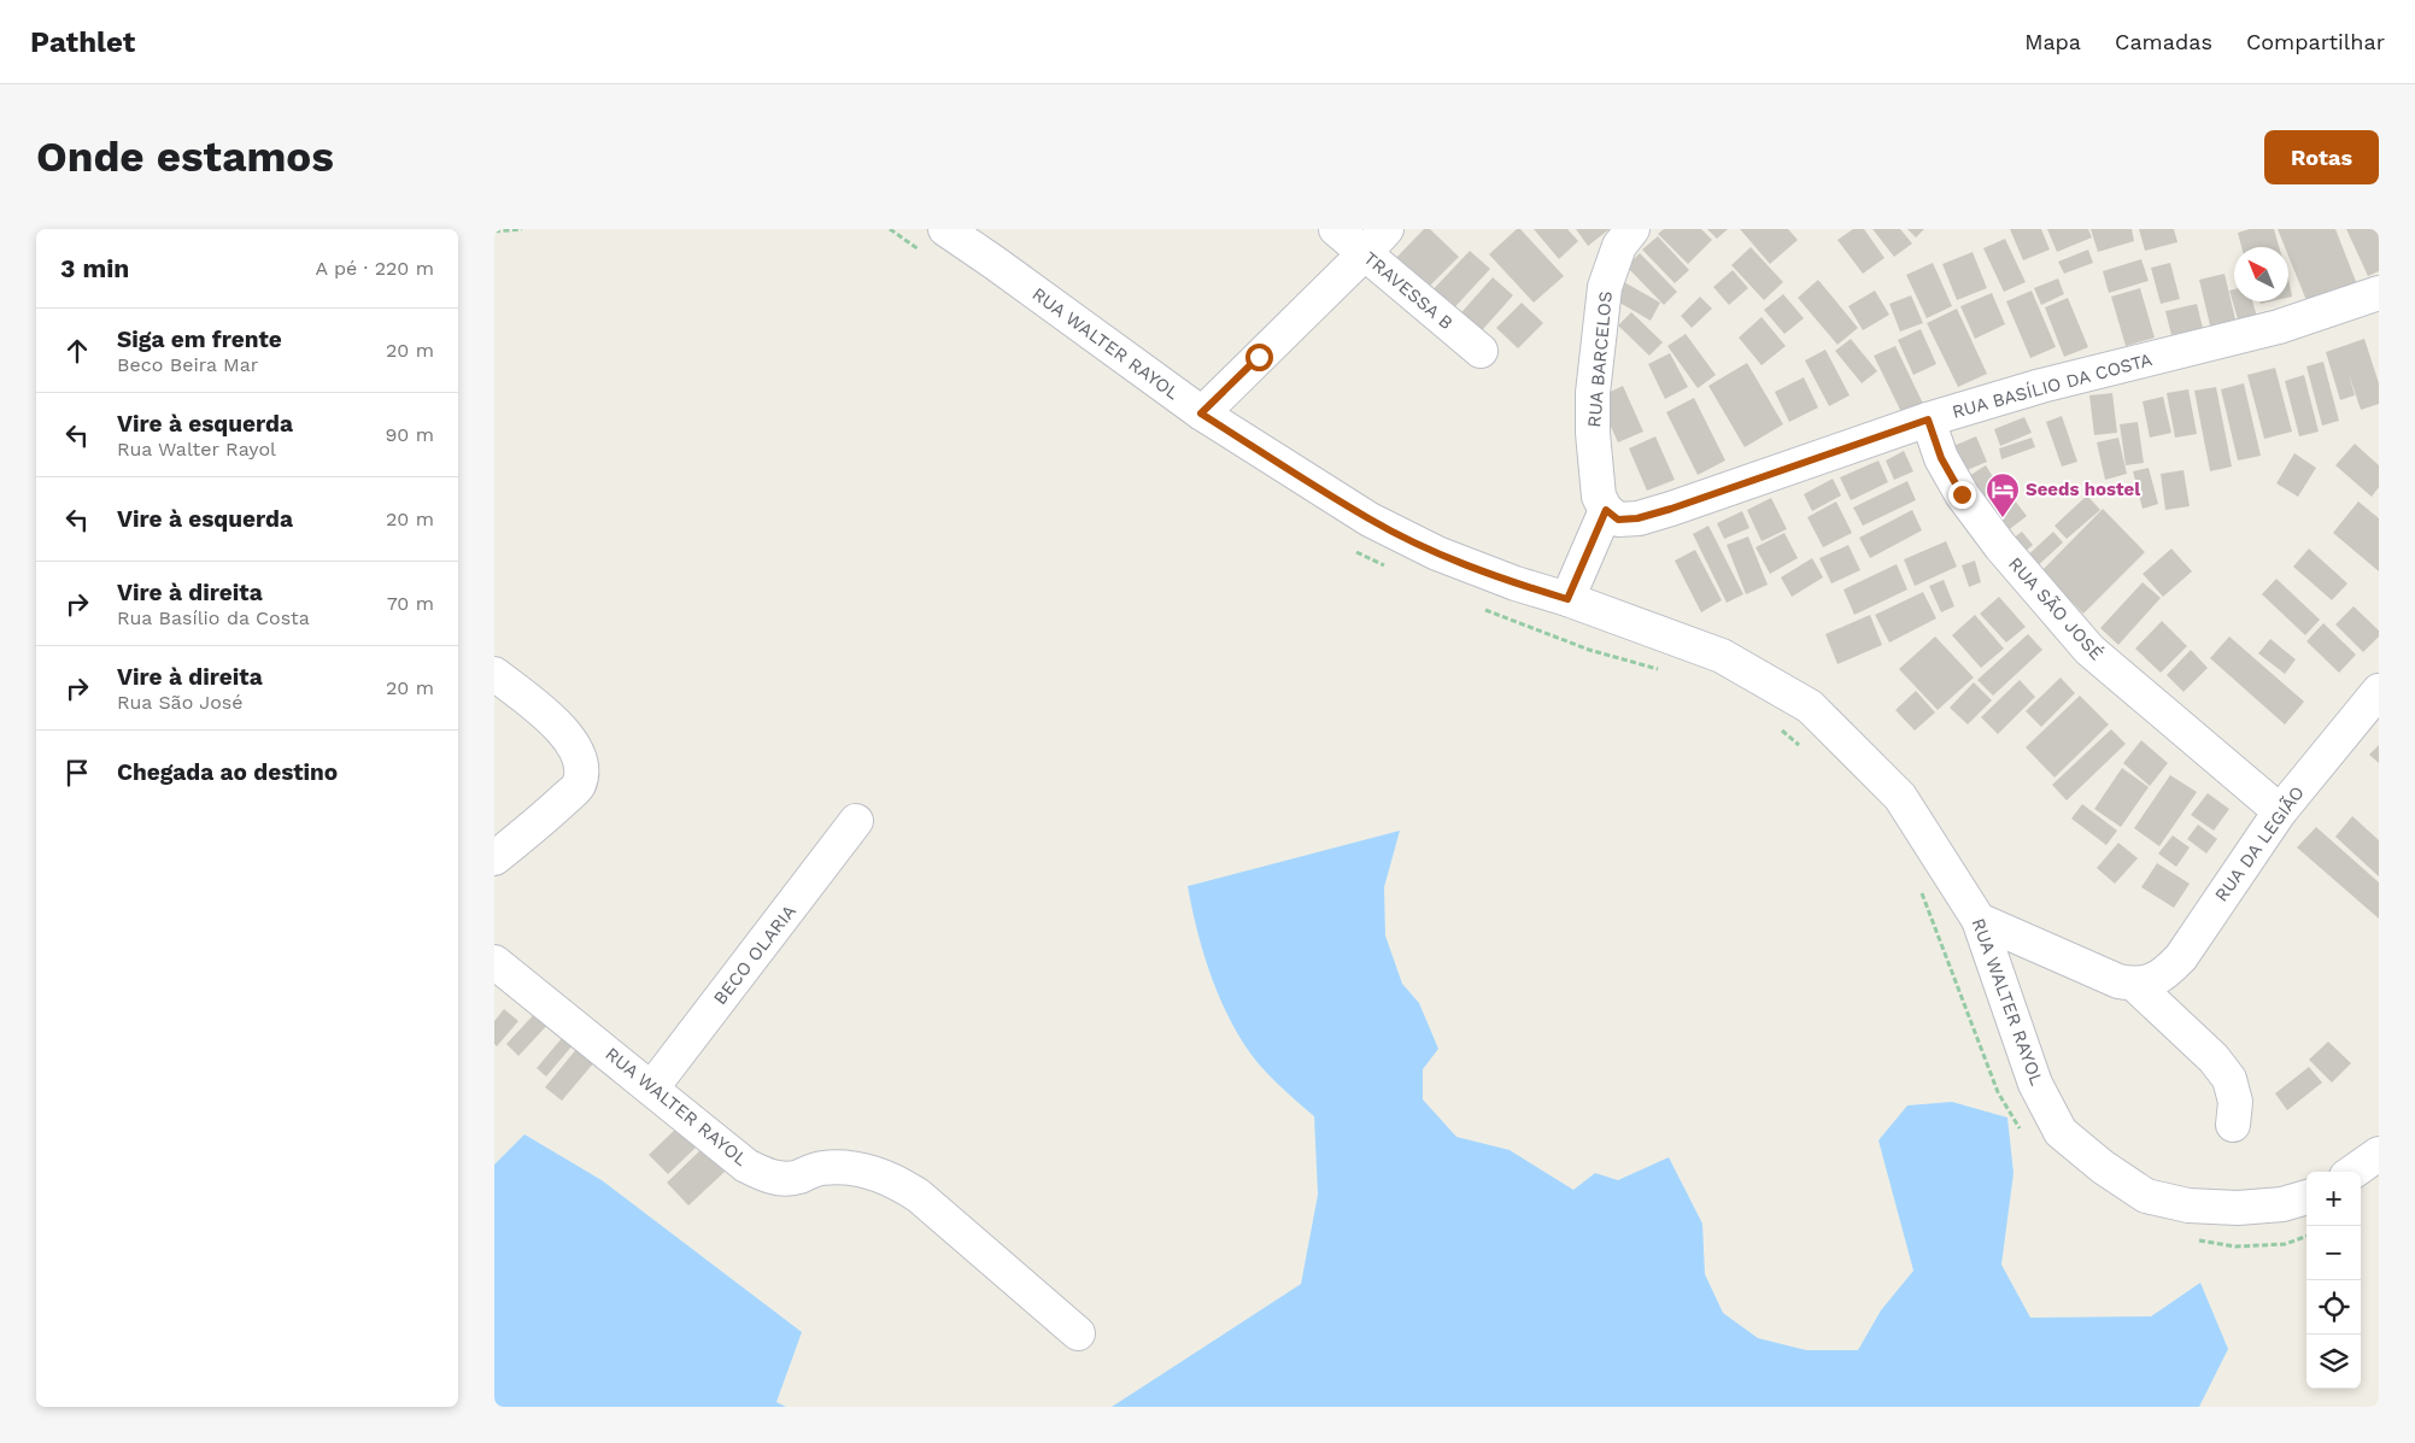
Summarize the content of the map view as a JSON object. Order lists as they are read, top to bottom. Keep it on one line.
{"streets":{"street":["TRAVESSA B","RUA WALTER RAYOL","RUA BARCELOS","RUA BASÍLIO DA COSTA","RUA SÃO JOSÉ","RUA DA LEGIÃO","BECO OLARIA"]},"crossings":[["RUA WALTER RAYOL","BECO OLARIA"],["RUA BARCELOS","RUA BASÍLIO DA COSTA"],["RUA BASÍLIO DA COSTA","RUA SÃO JOSÉ"],["RUA SÃO JOSÉ","RUA DA LEGIÃO"]],"places":{"hotel":["Seeds hostel"]},"north":"top left","page":{"header":"Pathlet","nav":["Mapa","Camadas","Compartilhar"],"buttons":"Rotas","title":"Onde estamos","heading":["3 min","A pé · 220 m"],"list":[["Siga em frente","Beco Beira Mar","20 m"],["Vire à esquerda","Rua Walter Rayol","90 m"],["Vire à esquerda","20 m"],["Vire à direita","Rua Basílio da Costa","70 m"],["Vire à direita","Rua São José","20 m"],"Chegada ao destino"],"map_buttons":["+","−"]}}
